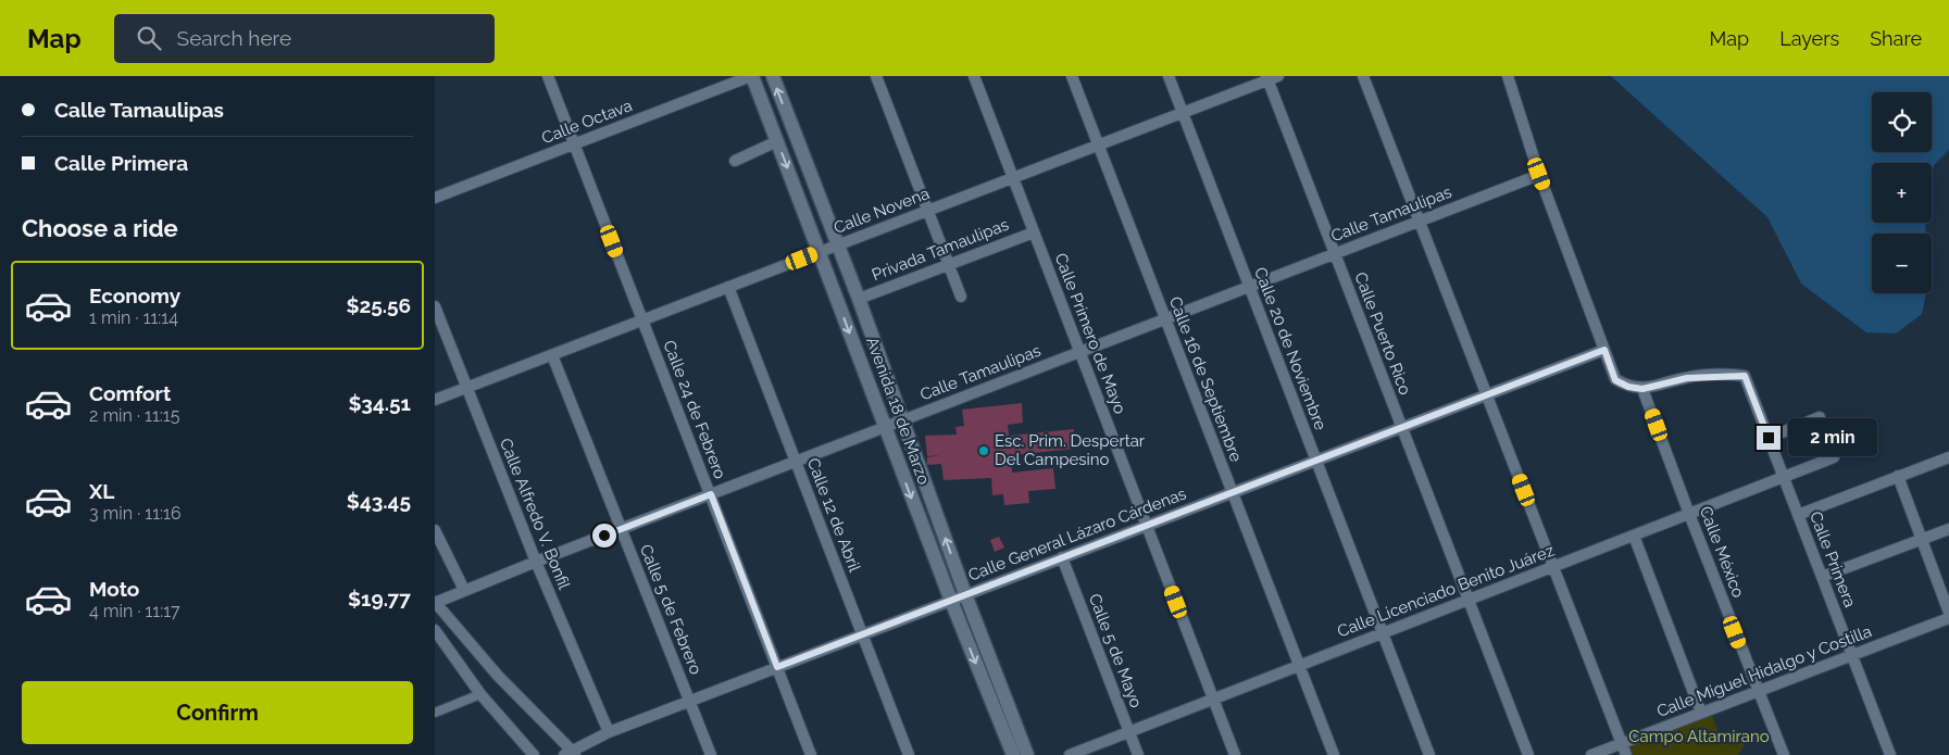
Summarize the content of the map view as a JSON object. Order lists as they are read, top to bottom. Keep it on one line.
{"streets":{"street":["Calle Octava","Calle Novena","Calle Tamaulipas","Privada Tamaulipas","Calle Primero de Mayo","Calle Puerto Rico","Calle 20 de Noviembre","Calle 16 de Septiembre","Calle 24 de Febrero","Avenida 18 de Marzo","Calle Alfredo V. Bonfil","Calle 12 de Abril","Calle General Lázaro Cárdenas","Calle México","Calle Primera","Calle Licenciado Benito Juárez","Calle 5 de Febrero","Calle 5 de Mayo","Calle Miguel Hidalgo y Costilla"]},"crossings":[["Calle Octava","Calle 24 de Febrero"],["Calle Octava","Avenida 18 de Marzo"],["Calle Novena","Calle Primero de Mayo"],["Calle Novena","Calle Puerto Rico"],["Calle Novena","Calle 20 de Noviembre"],["Calle Novena","Calle 16 de Septiembre"],["Calle Novena","Calle 24 de Febrero"],["Calle Novena","Avenida 18 de Marzo"],["Calle Novena","Calle Alfredo V. Bonfil"],["Calle Novena","Calle 12 de Abril"],["Calle Novena","Calle 5 de Febrero"],["Calle Tamaulipas","Calle Primero de Mayo"],["Calle Tamaulipas","Calle Puerto Rico"],["Calle Tamaulipas","Calle 20 de Noviembre"],["Calle Tamaulipas","Calle 16 de Septiembre"],["Calle Tamaulipas","Calle 24 de Febrero"],["Calle Tamaulipas","Avenida 18 de Marzo"],["Calle Tamaulipas","Calle Alfredo V. Bonfil"],["Calle Tamaulipas","Calle 12 de Abril"],["Calle Tamaulipas","Calle 5 de Febrero"],["Privada Tamaulipas","Calle Primero de Mayo"],["Privada Tamaulipas","Avenida 18 de Marzo"],["Calle Primero de Mayo","Calle General Lázaro Cárdenas"],["Calle Primero de Mayo","Calle Licenciado Benito Juárez"],["Calle Puerto Rico","Calle General Lázaro Cárdenas"],["Calle Puerto Rico","Calle Licenciado Benito Juárez"],["Calle 20 de Noviembre","Calle General Lázaro Cárdenas"],["Calle 20 de Noviembre","Calle Licenciado Benito Juárez"],["Calle 16 de Septiembre","Calle General Lázaro Cárdenas"],["Calle 16 de Septiembre","Calle Licenciado Benito Juárez"],["Calle 24 de Febrero","Calle General Lázaro Cárdenas"],["Avenida 18 de Marzo","Calle General Lázaro Cárdenas"],["Calle Alfredo V. Bonfil","Calle General Lázaro Cárdenas"],["Calle 12 de Abril","Calle General Lázaro Cárdenas"],["Calle General Lázaro Cárdenas","Calle 5 de Febrero"],["Calle General Lázaro Cárdenas","Calle 5 de Mayo"],["Calle México","Calle Primera"],["Calle México","Calle Licenciado Benito Juárez"],["Calle México","Calle Miguel Hidalgo y Costilla"],["Calle Primera","Calle Licenciado Benito Juárez"],["Calle Primera","Calle Miguel Hidalgo y Costilla"],["Calle Licenciado Benito Juárez","Calle 5 de Mayo"]],"parks":["Campo Altamirano"],"places":["Esc. Prim. Despertar Del Campesino"],"page":{"header":"Map","search":"Search here","nav":["Map","Layers","Share"],"banner":["Calle Tamaulipas","Calle Primera"],"map_buttons":["+","−"],"heading":"Choose a ride","list":[{"name":"Economy","note":"1 min · 11:14","value":"$25.56"},{"name":"Comfort","note":"2 min · 11:15","value":"$34.51"},{"name":"XL","note":"3 min · 11:16","value":"$43.45"},{"name":"Moto","note":"4 min · 11:17","value":"$19.77"}],"bubble":"2 min","buttons":"Confirm"}}
